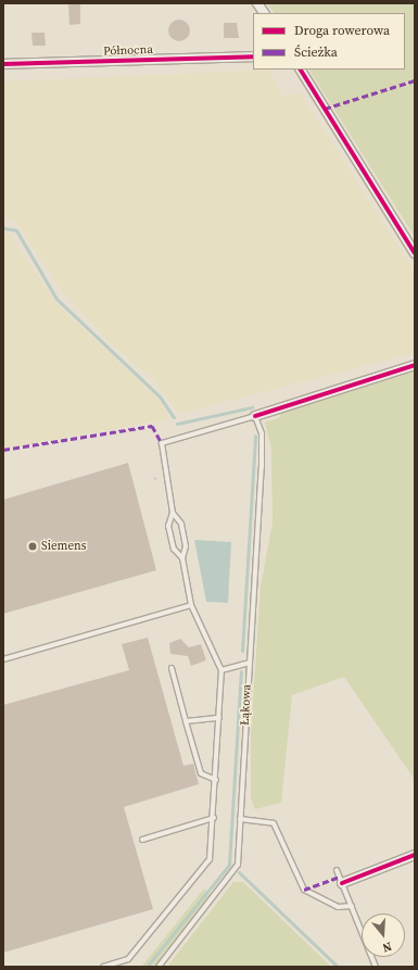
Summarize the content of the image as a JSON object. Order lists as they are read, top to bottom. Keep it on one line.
{"streets":{"street":["Północna"],"lane":["Łąkowa"]},"places":["Siemens"],"legend":["Droga rowerowa","Ścieżka"],"north":"bottom"}
